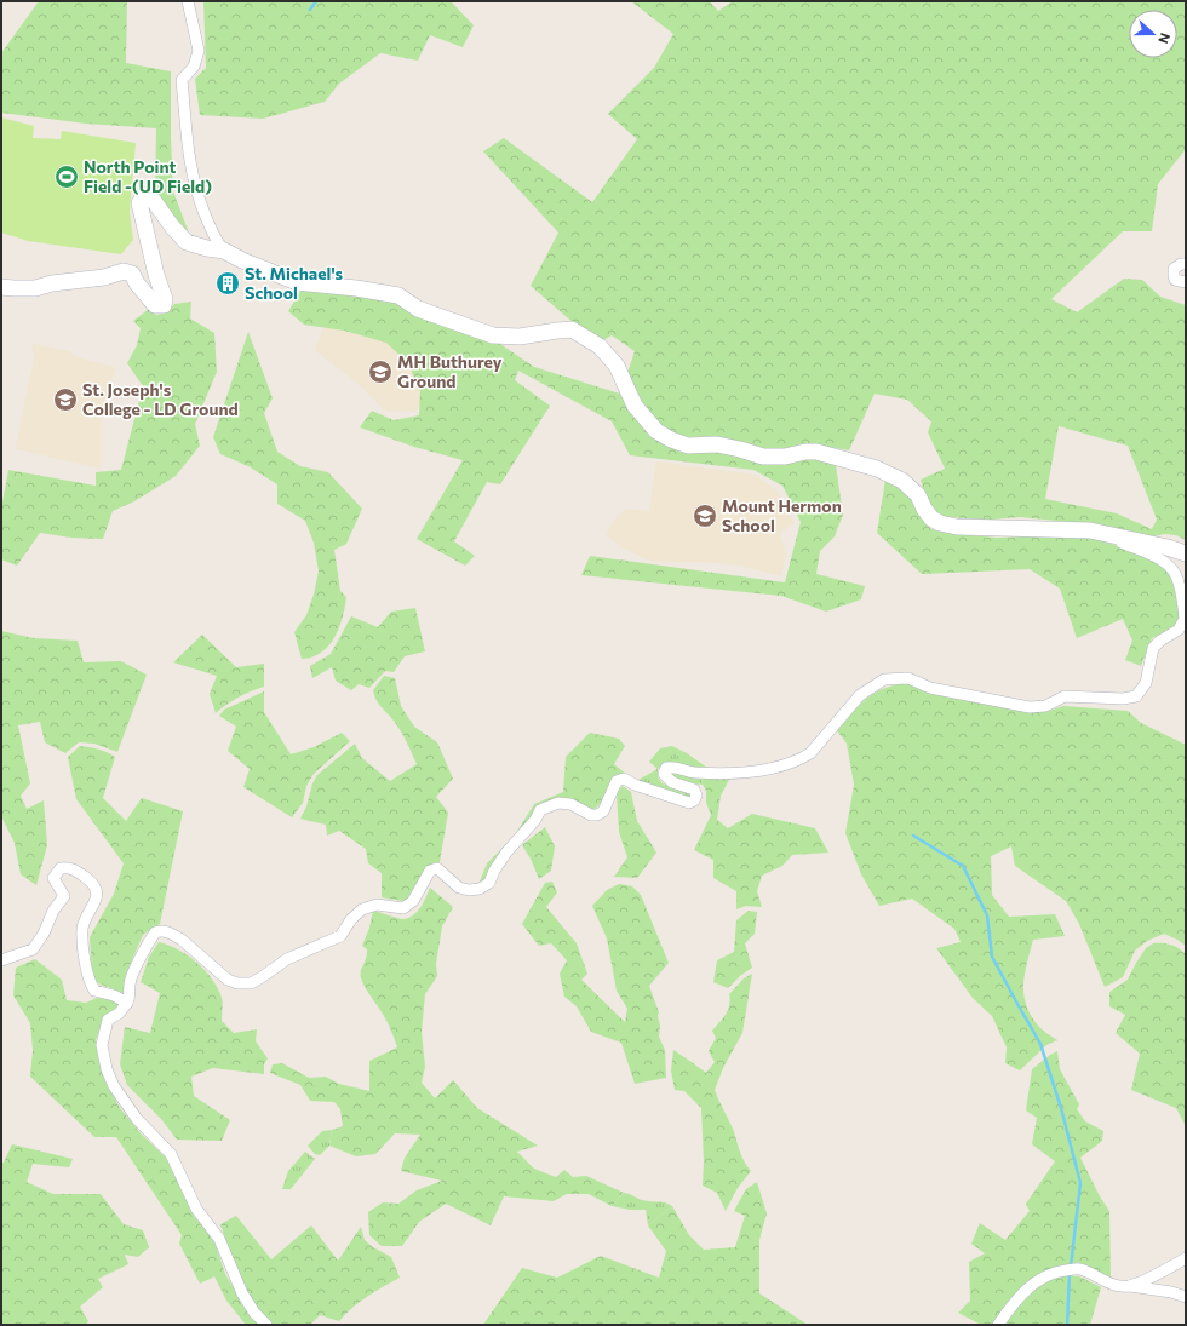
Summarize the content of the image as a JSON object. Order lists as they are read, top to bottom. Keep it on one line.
{"places":{"sports":["North Point Field -(UD Field)"],"building":["St. Michael's School"],"school or university":["MH Buthurey Ground","St. Joseph's College - LD Ground","Mount Hermon School"]},"north":"right"}
